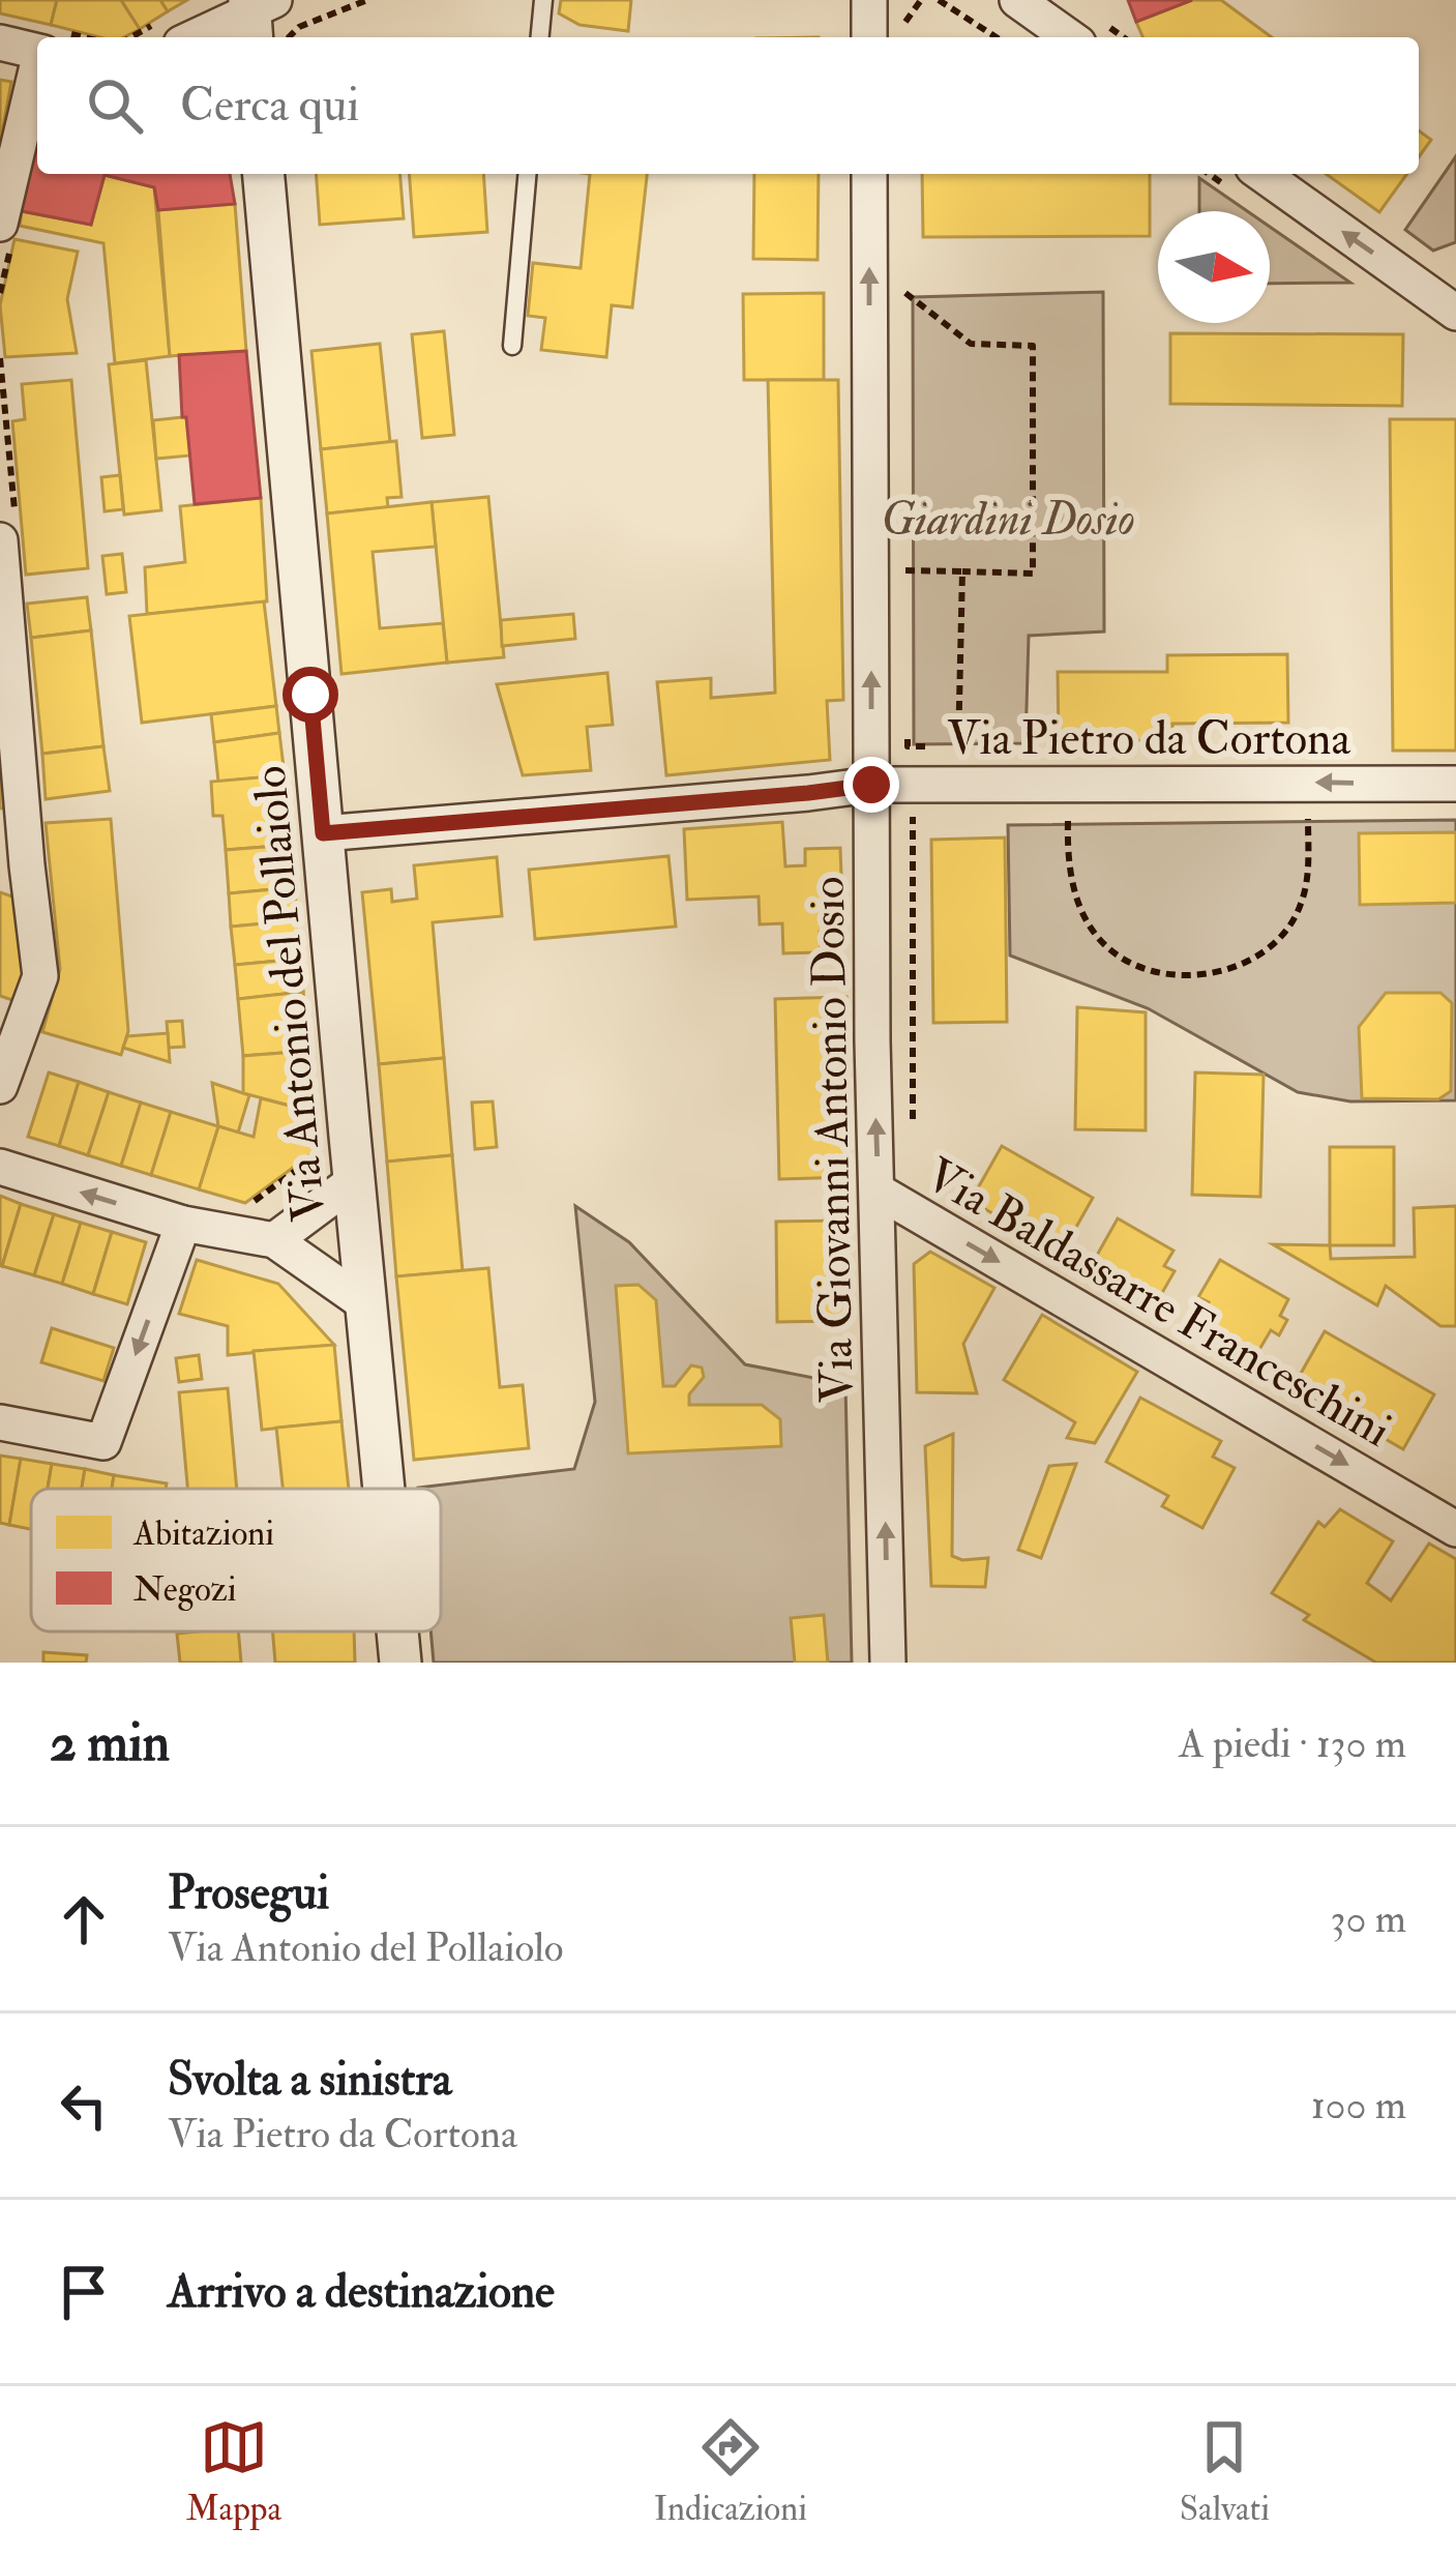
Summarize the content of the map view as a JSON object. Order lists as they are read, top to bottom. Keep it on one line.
{"streets":{"street":["Via Pietro da Cortona","Via Antonio del Pollaiolo","Via Giovanni Antonio Dosio","Via Baldassarre Franceschini"]},"crossings":[["Via Pietro da Cortona","Via Antonio del Pollaiolo"],["Via Pietro da Cortona","Via Giovanni Antonio Dosio"],["Via Giovanni Antonio Dosio","Via Baldassarre Franceschini"]],"one_way":["Via Pietro da Cortona","Via Giovanni Antonio Dosio","Via Baldassarre Franceschini"],"parks":["Giardini Dosio"],"legend":["Abitazioni","Negozi"],"north":"right","page":{"search":"Cerca qui","heading":["2 min","A piedi · 130 m"],"list":[["Prosegui","Via Antonio del Pollaiolo","30 m"],["Svolta a sinistra","Via Pietro da Cortona","100 m"],"Arrivo a destinazione"],"nav":["Mappa","Indicazioni","Salvati"]}}
